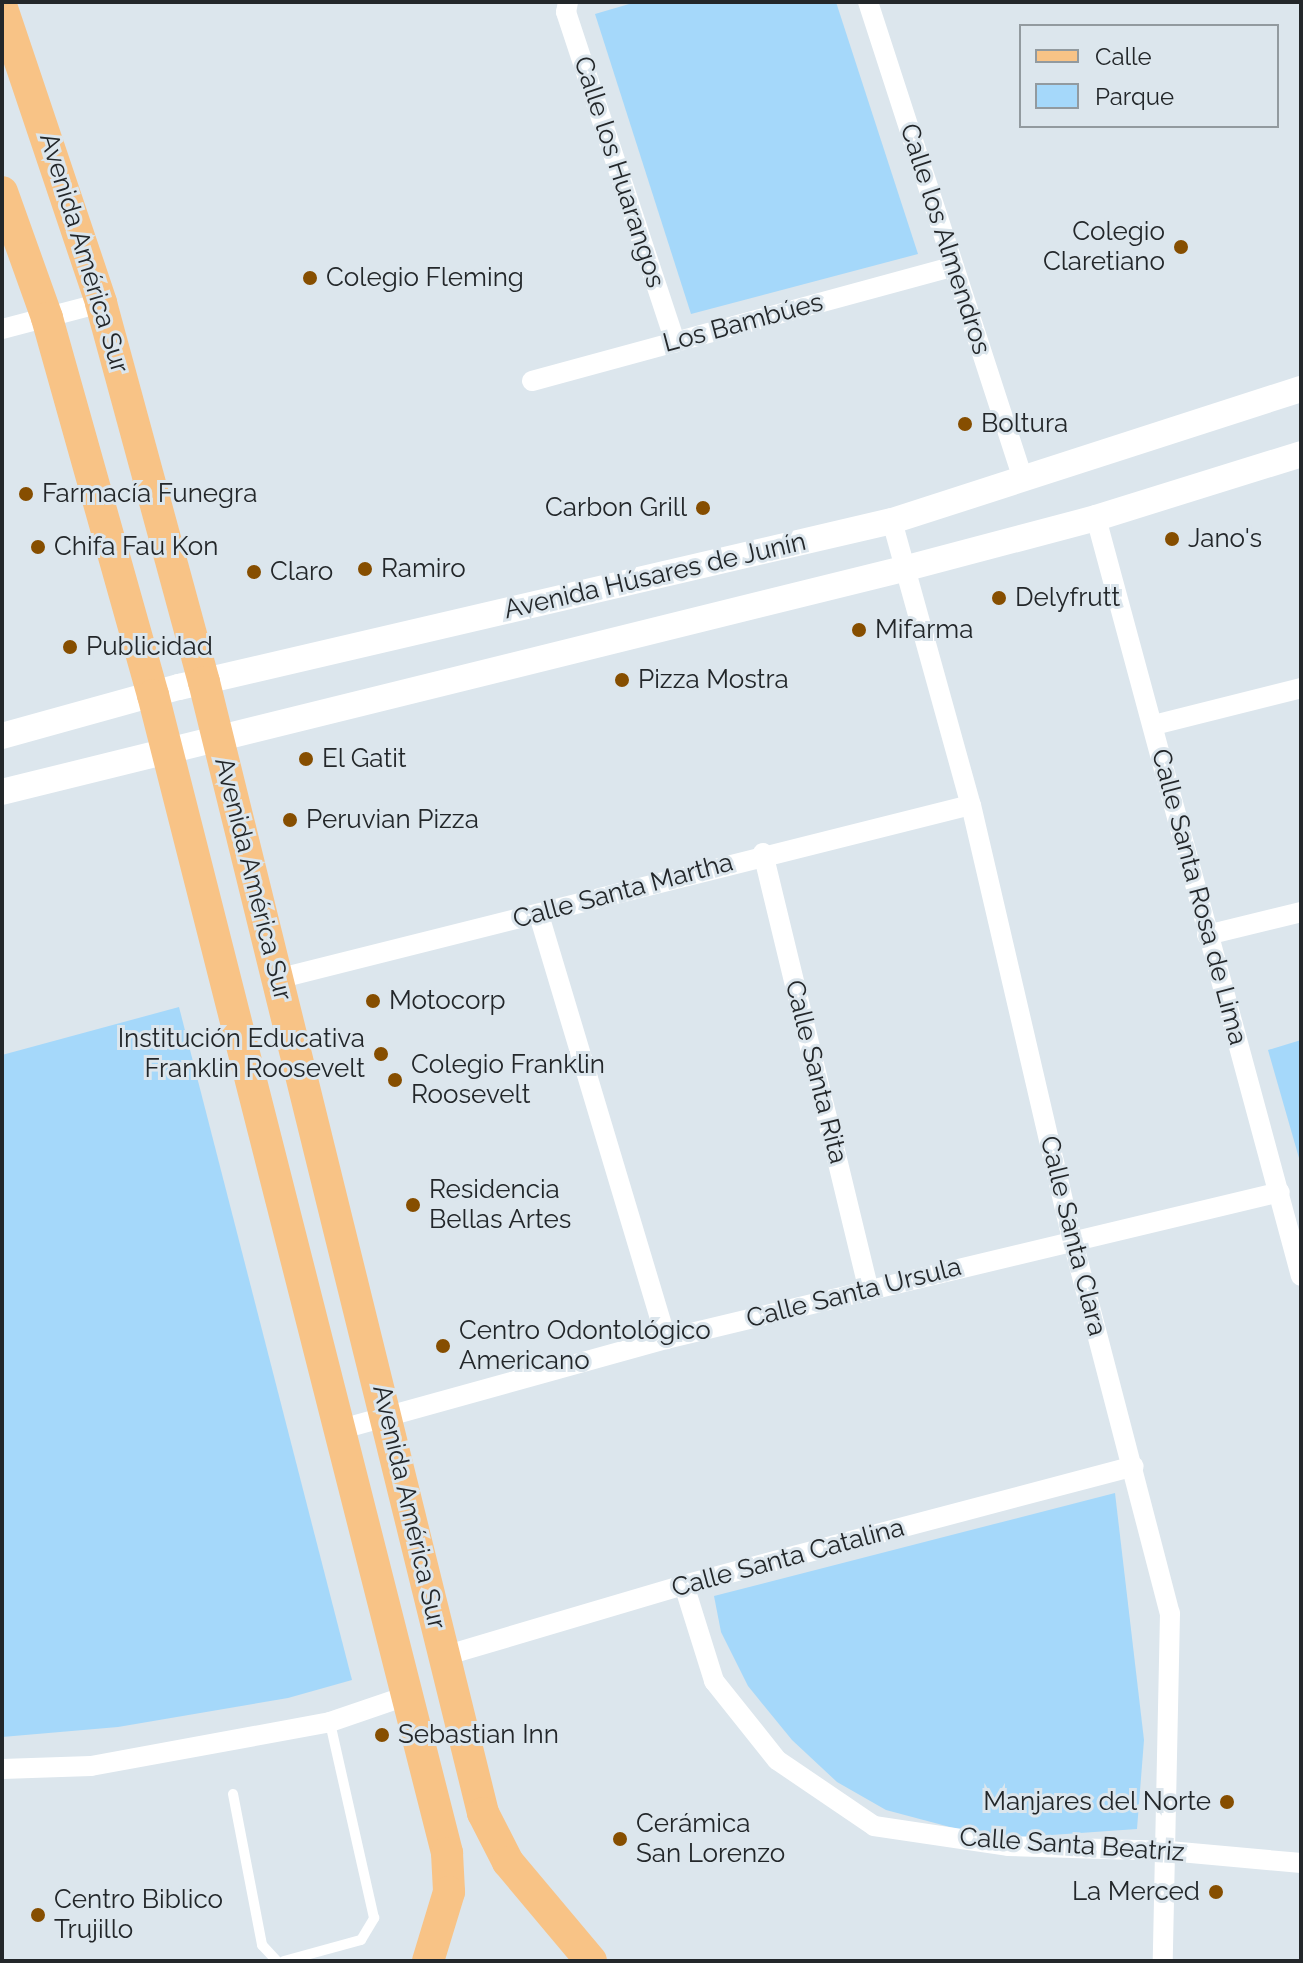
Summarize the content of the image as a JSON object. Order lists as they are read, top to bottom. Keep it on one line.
{"streets":{"main road":["Avenida América Sur"],"street":["Calle los Huarangos","Calle los Almendros","Los Bambúes","Avenida Húsares de Junín","Calle Santa Martha","Calle Santa Rosa de Lima","Calle Santa Rita","Calle Santa Clara","Calle Santa Ursula","Calle Santa Catalina","Calle Santa Beatriz"]},"crossings":[["Calle los Huarangos","Los Bambúes"],["Calle los Almendros","Los Bambúes"],["Calle los Almendros","Avenida Húsares de Junín"],["Avenida América Sur","Avenida Húsares de Junín"],["Avenida América Sur","Calle Santa Martha"],["Avenida América Sur","Calle Santa Ursula"],["Avenida América Sur","Calle Santa Catalina"],["Avenida Húsares de Junín","Calle Santa Rosa de Lima"],["Avenida Húsares de Junín","Calle Santa Clara"],["Calle Santa Martha","Calle Santa Rita"],["Calle Santa Martha","Calle Santa Clara"],["Calle Santa Rosa de Lima","Calle Santa Ursula"],["Calle Santa Rita","Calle Santa Ursula"],["Calle Santa Clara","Calle Santa Ursula"],["Calle Santa Clara","Calle Santa Catalina"],["Calle Santa Clara","Calle Santa Beatriz"],["Calle Santa Catalina","Calle Santa Beatriz"]],"places":["Colegio Claretiano","Colegio Fleming","Boltura","Farmacía Funegra","Carbon Grill","Jano's","Chifa Fau Kon","Ramiro","Claro","Delyfrutt","Mifarma","Publicidad","Pizza Mostra","El Gatit","Peruvian Pizza","Motocorp","Institución Educativa Franklin Roosevelt","Colegio Franklin Roosevelt","Residencia Bellas Artes","Centro Odontológico Americano","Sebastian Inn","Manjares del Norte","Cerámica San Lorenzo","La Merced","Centro Biblico Trujillo"],"legend":["Calle","Parque"]}
